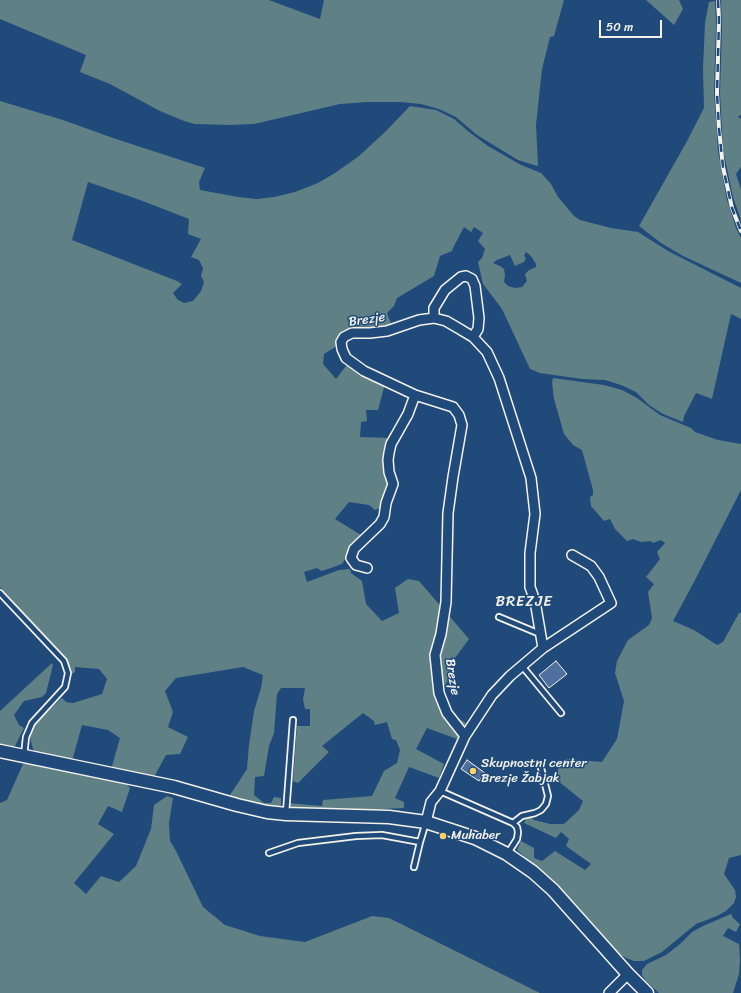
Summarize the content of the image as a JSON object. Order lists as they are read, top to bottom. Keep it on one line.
{"streets":{"street":["Brezje"]},"districts":["BREZJE"],"places":["Skupnostni center Brezje Žabjak","Muhaber"],"scale_bar":"50 m"}
